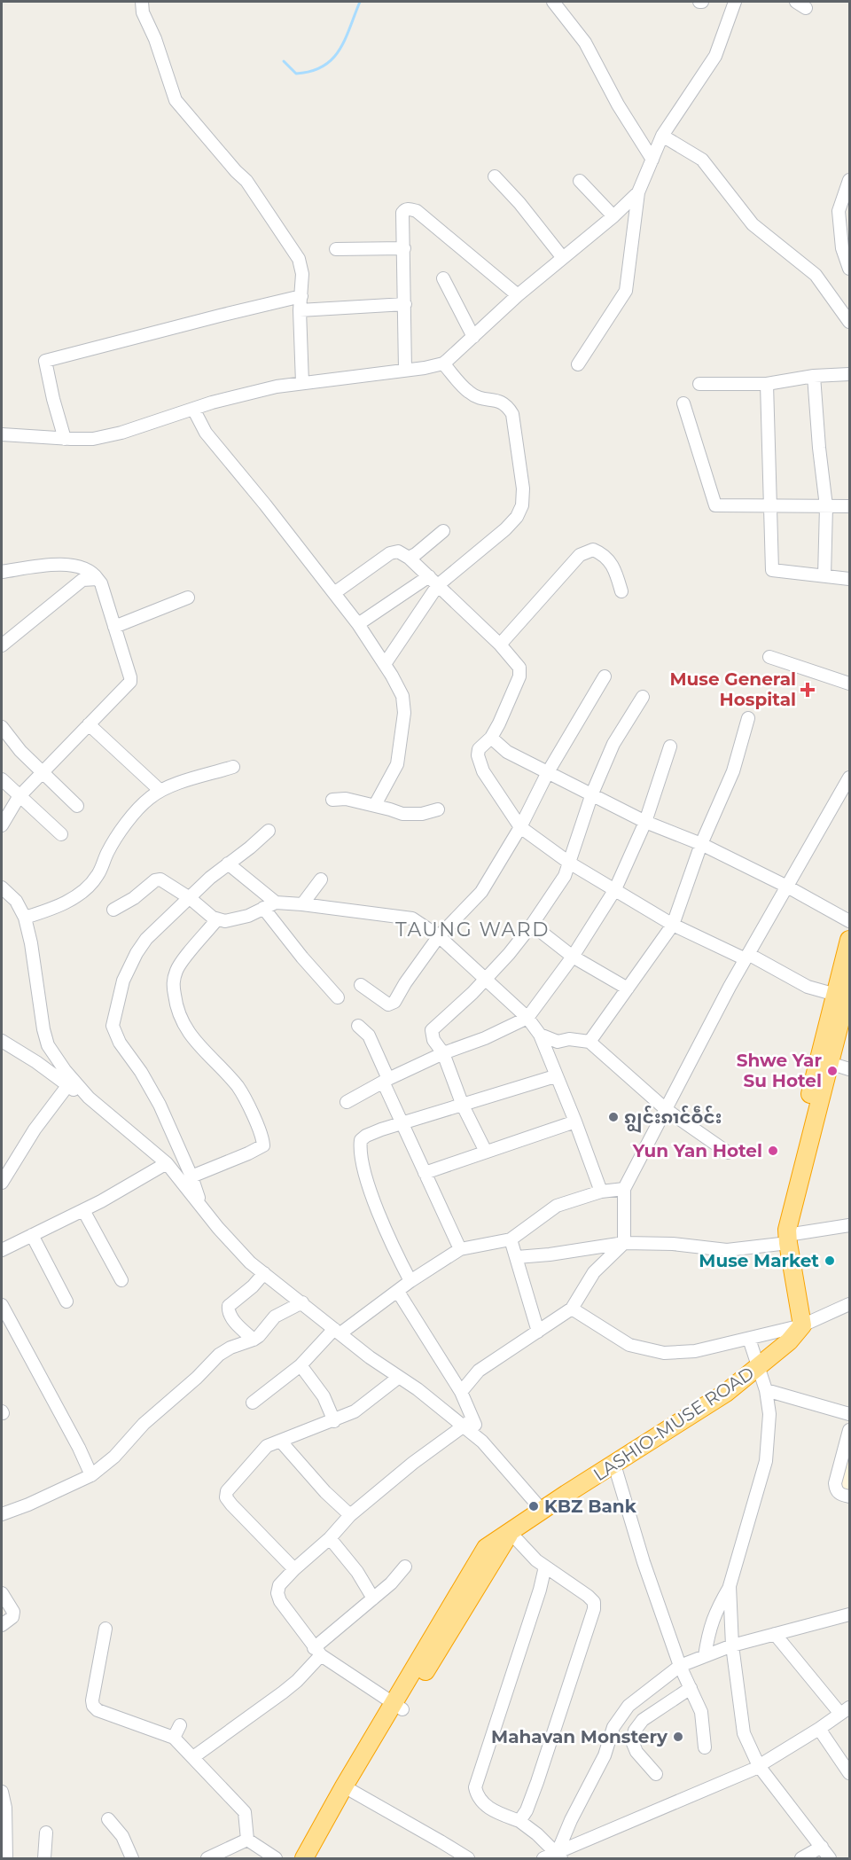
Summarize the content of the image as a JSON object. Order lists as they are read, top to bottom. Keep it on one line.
{"streets":{"highway":["LASHIO-MUSE ROAD"]},"districts":["TAUNG WARD"],"places":{"health":["Muse General Hospital"],"other":["Shwe Yar Su Hotel","ၵျွင်းၵၢင်ဝဵင်း","Yun Yan Hotel","Muse Market","KBZ Bank","Mahavan Monstery"]}}
